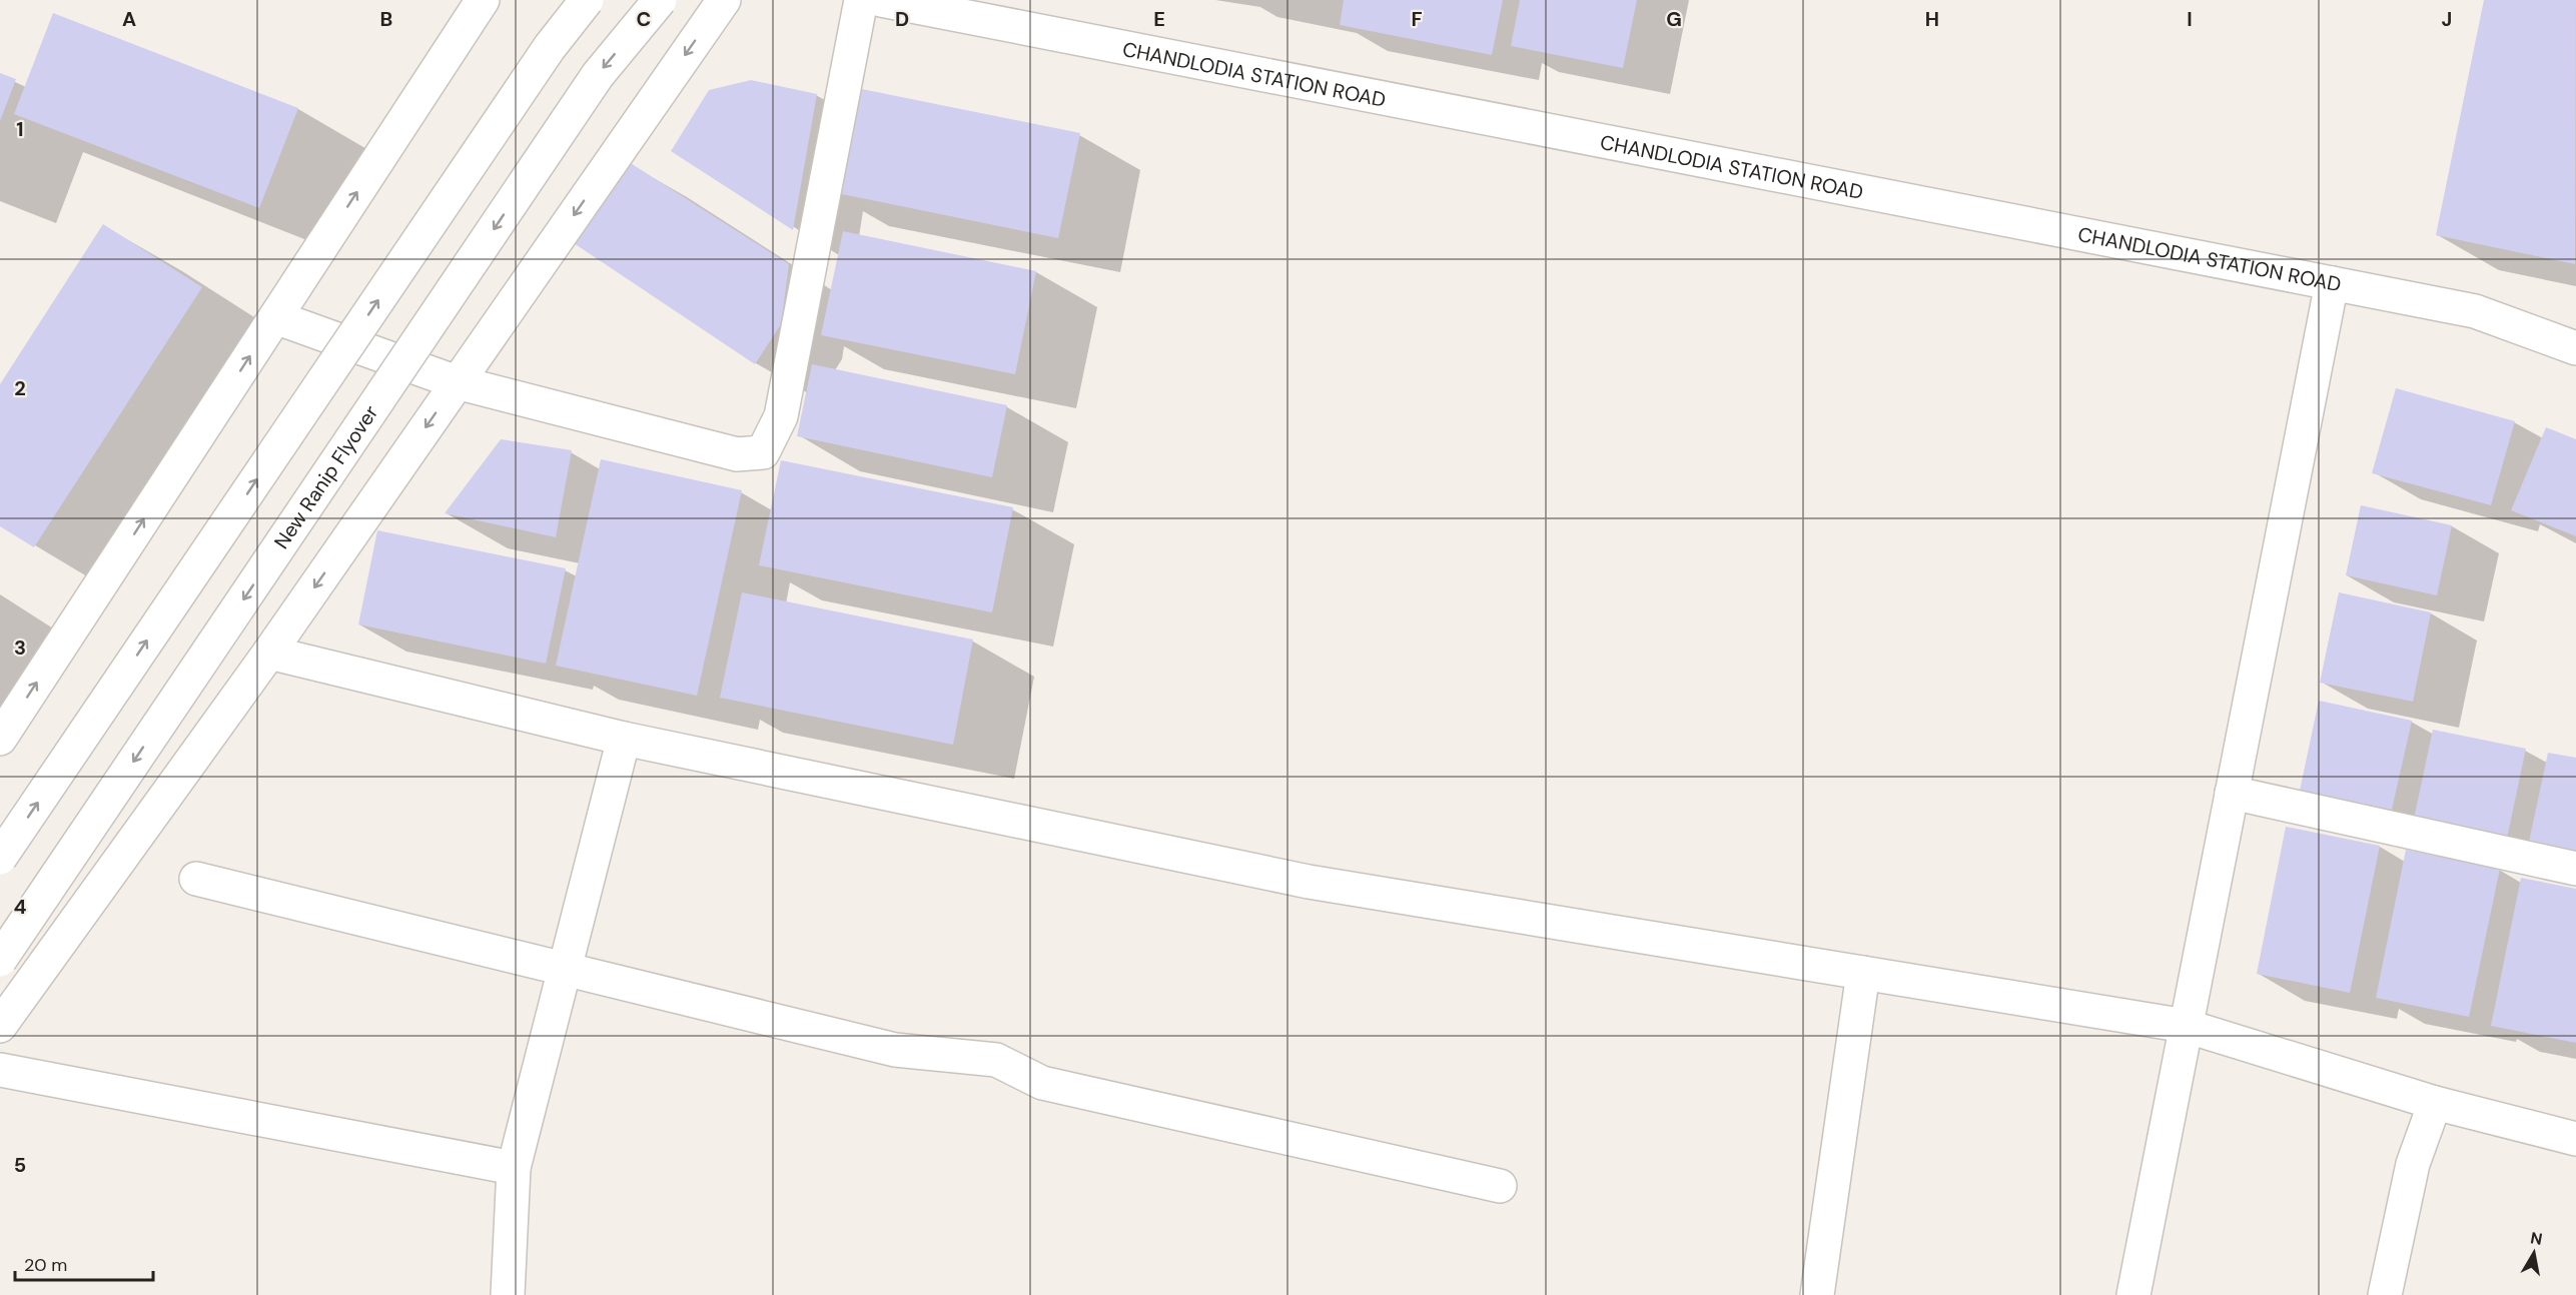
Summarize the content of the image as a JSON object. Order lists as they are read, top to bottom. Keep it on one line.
{"streets":{"street":["CHANDLODIA STATION ROAD","New Ranip Flyover"]},"scale_bar":"20 m","north":"top","grid":{"columns":["A","B","C","D","E","F","G","H","I","J"],"rows":["1","2","3","4","5"]}}
